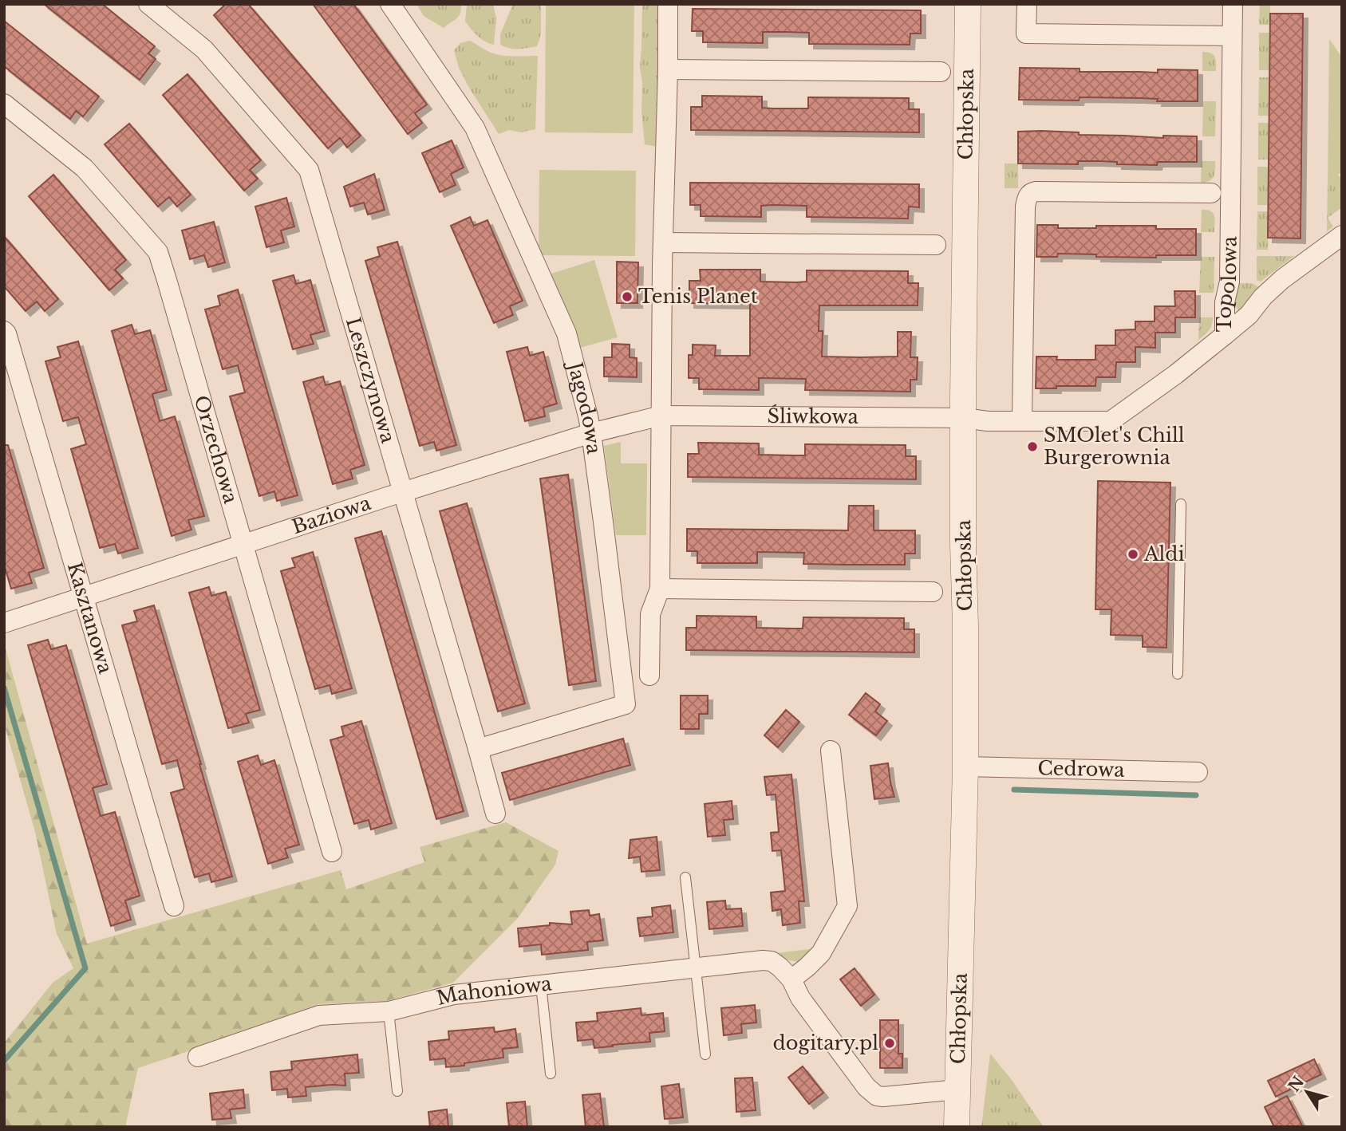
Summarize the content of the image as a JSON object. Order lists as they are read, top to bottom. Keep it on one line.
{"streets":{"street":["Chłopska","Topolowa","Leszczynowa","Jagodowa","Śliwkowa","Orzechowa","Baziowa","Kasztanowa","Cedrowa","Mahoniowa"]},"crossings":[["Chłopska","Topolowa"],["Chłopska","Śliwkowa"],["Chłopska","Cedrowa"],["Chłopska","Mahoniowa"],["Topolowa","Śliwkowa"],["Leszczynowa","Jagodowa"],["Leszczynowa","Baziowa"],["Jagodowa","Baziowa"],["Śliwkowa","Baziowa"],["Orzechowa","Baziowa"],["Baziowa","Kasztanowa"]],"places":["Tenis Planet","SMOlet's Chill Burgerownia","Aldi","dogitary.pl"],"north":"top left"}
